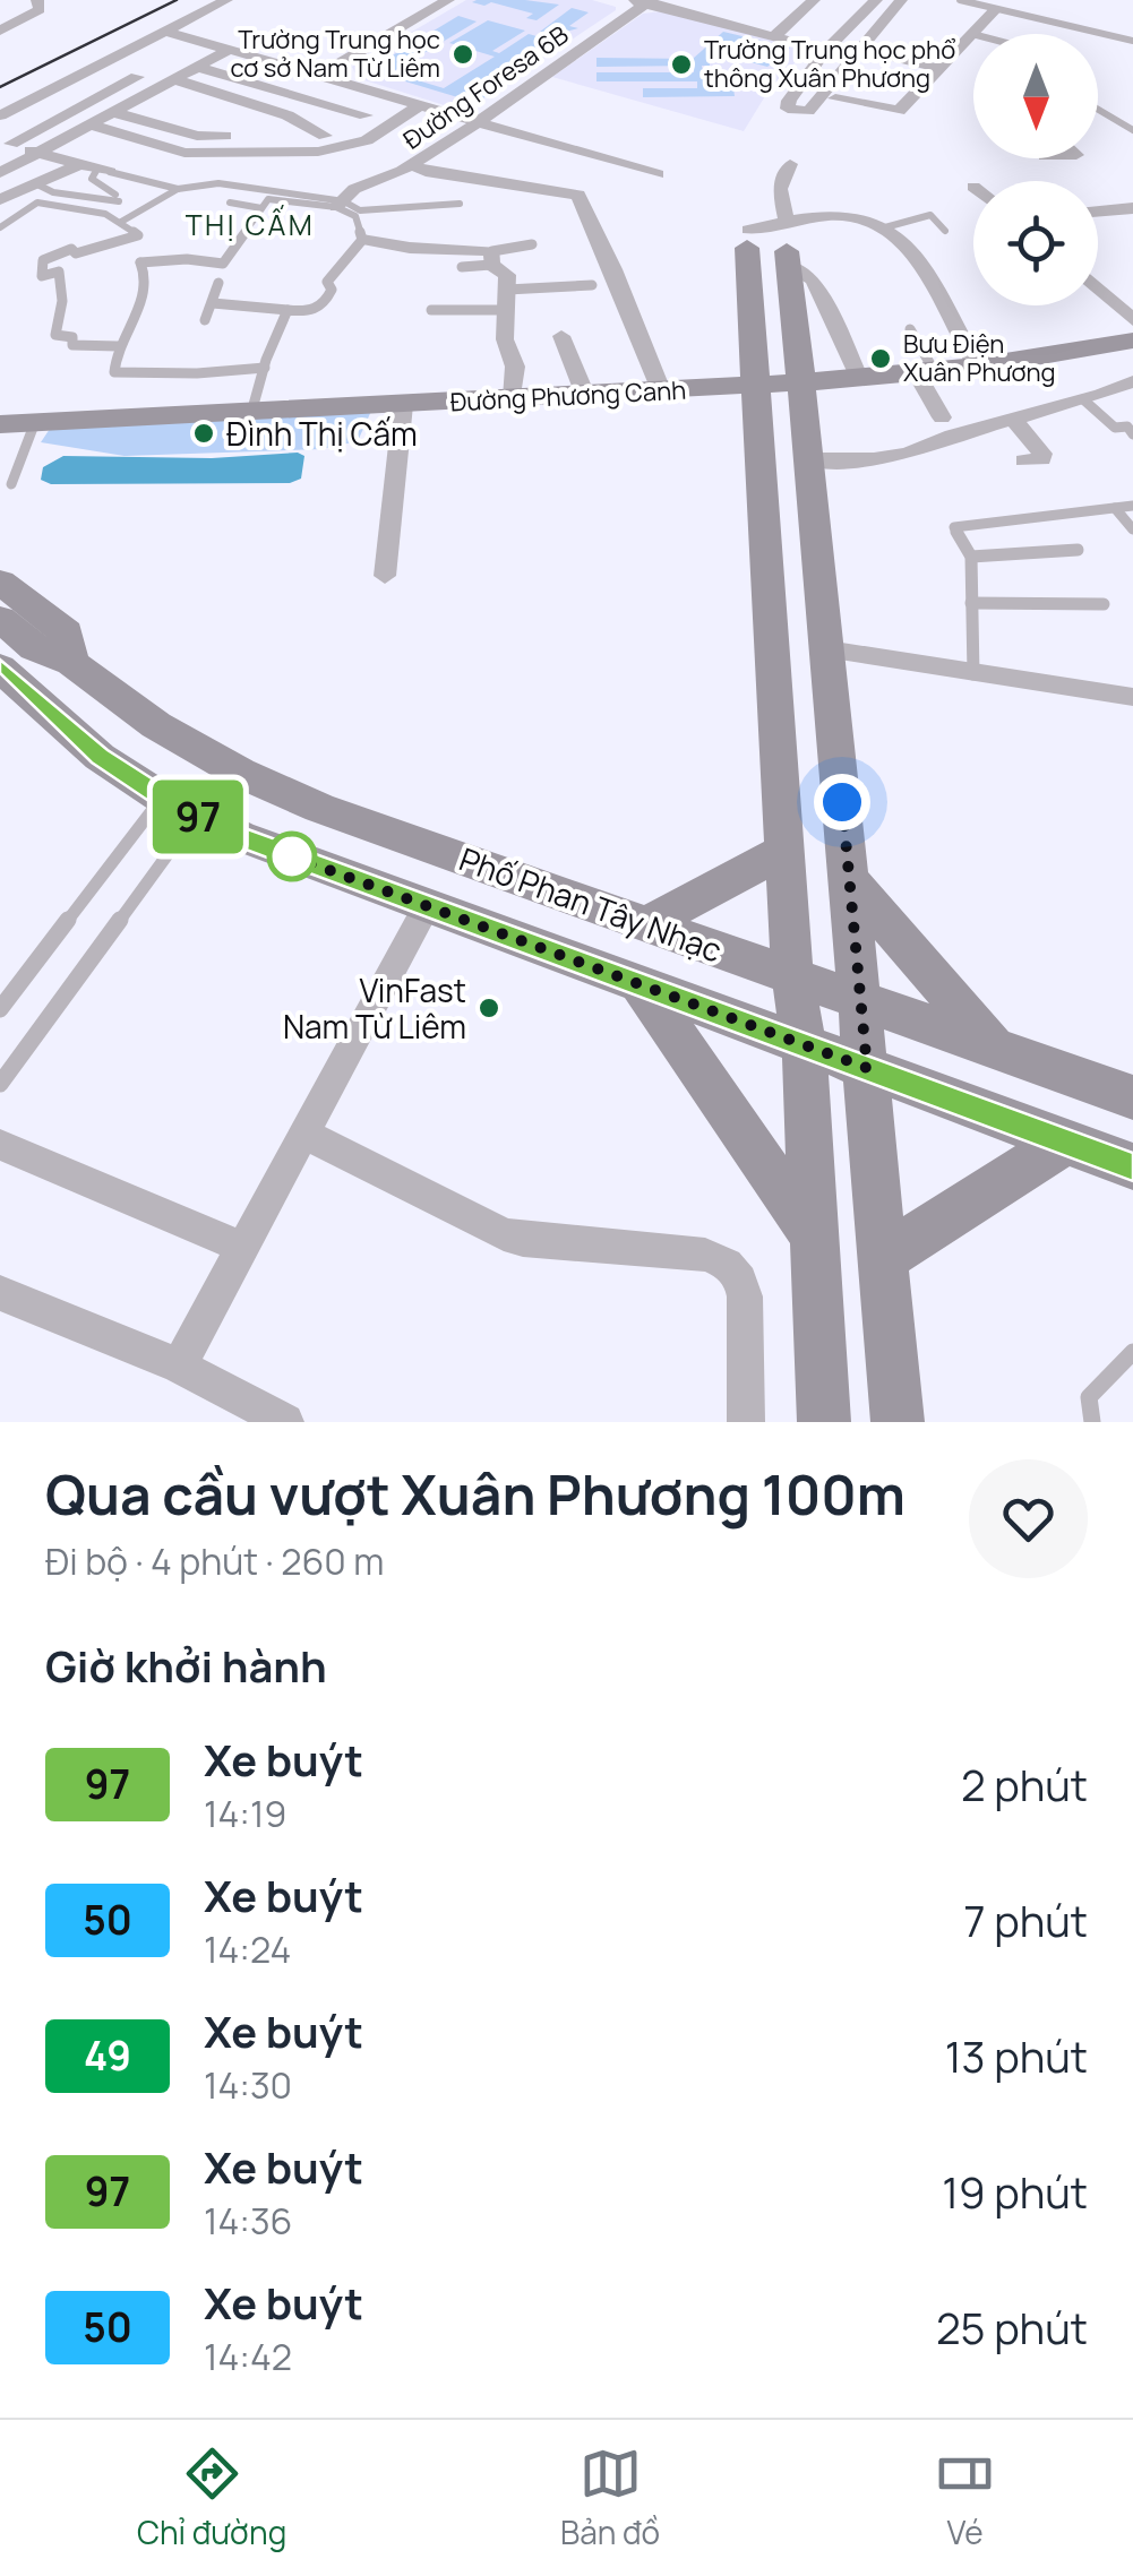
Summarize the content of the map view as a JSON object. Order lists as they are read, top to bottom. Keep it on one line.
{"streets":{"street":["Đường Foresa 6B","Đường Phương Canh","Phố Phan Tây Nhạc"]},"districts":["THỊ CẤM"],"places":["Trường Trung học cơ sở Nam Từ Liêm","Trường Trung học phổ thông Xuân Phương","Bưu Điện Xuân Phương","Đình Thị Cấm","VinFast Nam Từ Liêm"],"lines":["bus line 97"],"north":"bottom","page":{"on_map":"97","heading":[["Qua cầu vượt Xuân Phương 100m","Đi bộ · 4 phút · 260 m"],"Giờ khởi hành"],"list":[{"mark":"97","name":"Xe buýt","note":"14:19","value":"2 phút"},{"mark":"50","name":"Xe buýt","note":"14:24","value":"7 phút"},{"mark":"49","name":"Xe buýt","note":"14:30","value":"13 phút"},{"mark":"97","name":"Xe buýt","note":"14:36","value":"19 phút"},{"mark":"50","name":"Xe buýt","note":"14:42","value":"25 phút"}],"tabs":["Chỉ đường","Bản đồ","Vé"]}}
